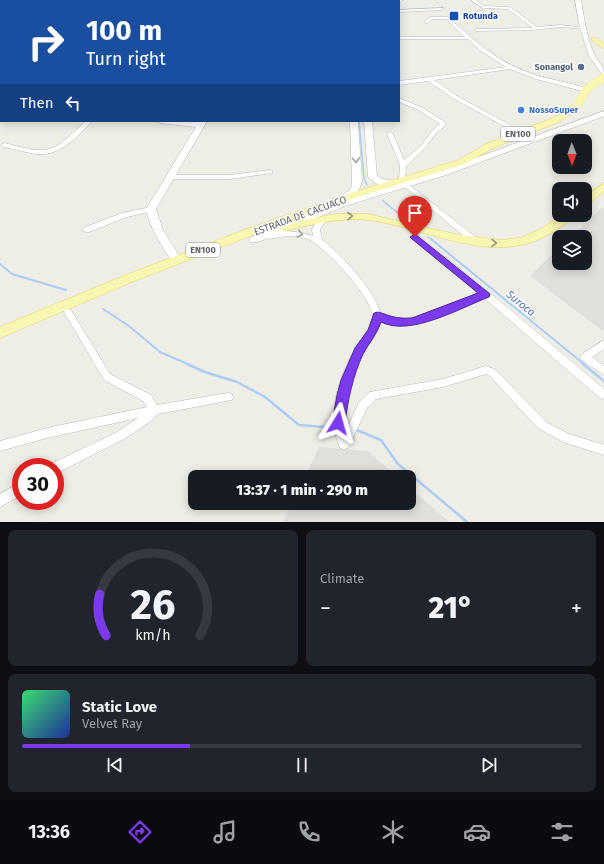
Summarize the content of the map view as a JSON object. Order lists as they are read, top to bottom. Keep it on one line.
{"streets":{"main road":["EN100","ESTRADA DE CACUACO"]},"crossings":[["EN100","ESTRADA DE CACUACO"]],"water":["Suroca"],"places":{"transit":["Rotunda"],"other":["Sonangol","NossoSuper"]},"north":"bottom","page":{"turn":["100 m","Turn right"],"then":"Then","limit":"30","trip":"13:37 · 1 min · 290 m","tile":"Climate","heat":["−","21°","+"],"song":["Static Love","Velvet Ray"],"tabs":"13:36","gauge":["26","km/h"]}}
